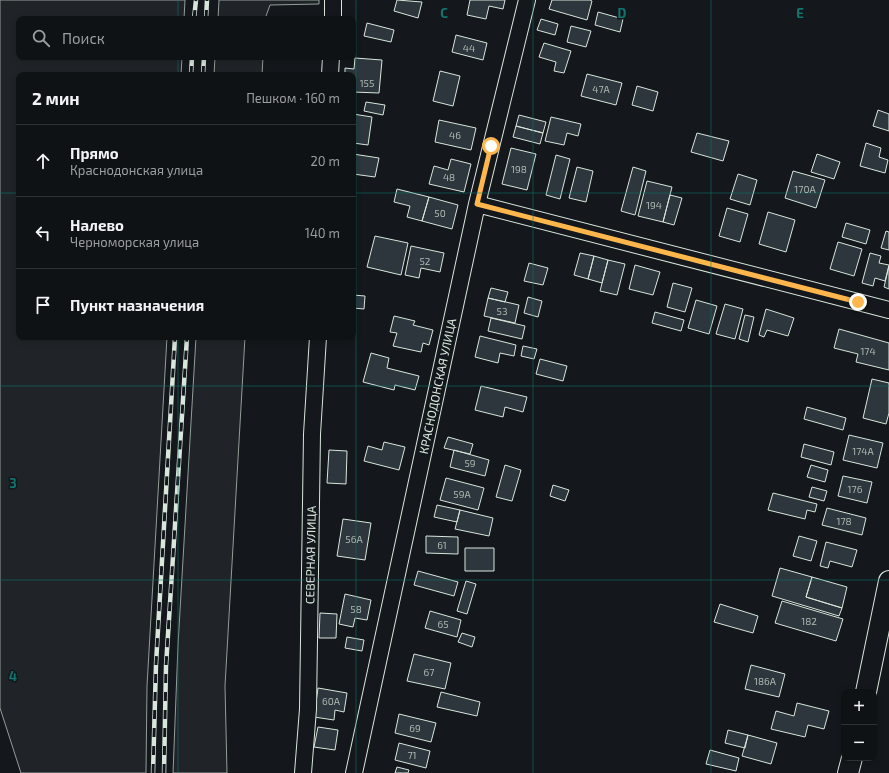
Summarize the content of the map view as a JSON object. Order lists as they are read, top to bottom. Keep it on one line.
{"streets":{"street":["КРАСНОДОНСКАЯ УЛИЦА","СЕВЕРНАЯ УЛИЦА"]},"house_numbers":["44","155","47А","46","198","48","170А","194","50","52","53","174","174А","59","176","59А","178","56А","61","58","182","65","67","186А","60А","69","71"],"page":{"search":"Поиск","heading":["2 мин","Пешком · 160 m"],"list":[["Прямо","Краснодонская улица","20 m"],["Налево","Черноморская улица","140 m"],"Пункт назначения"],"map_buttons":["+","−"]},"grid":{"columns":["C","D","E"],"rows":["3","4"]}}
